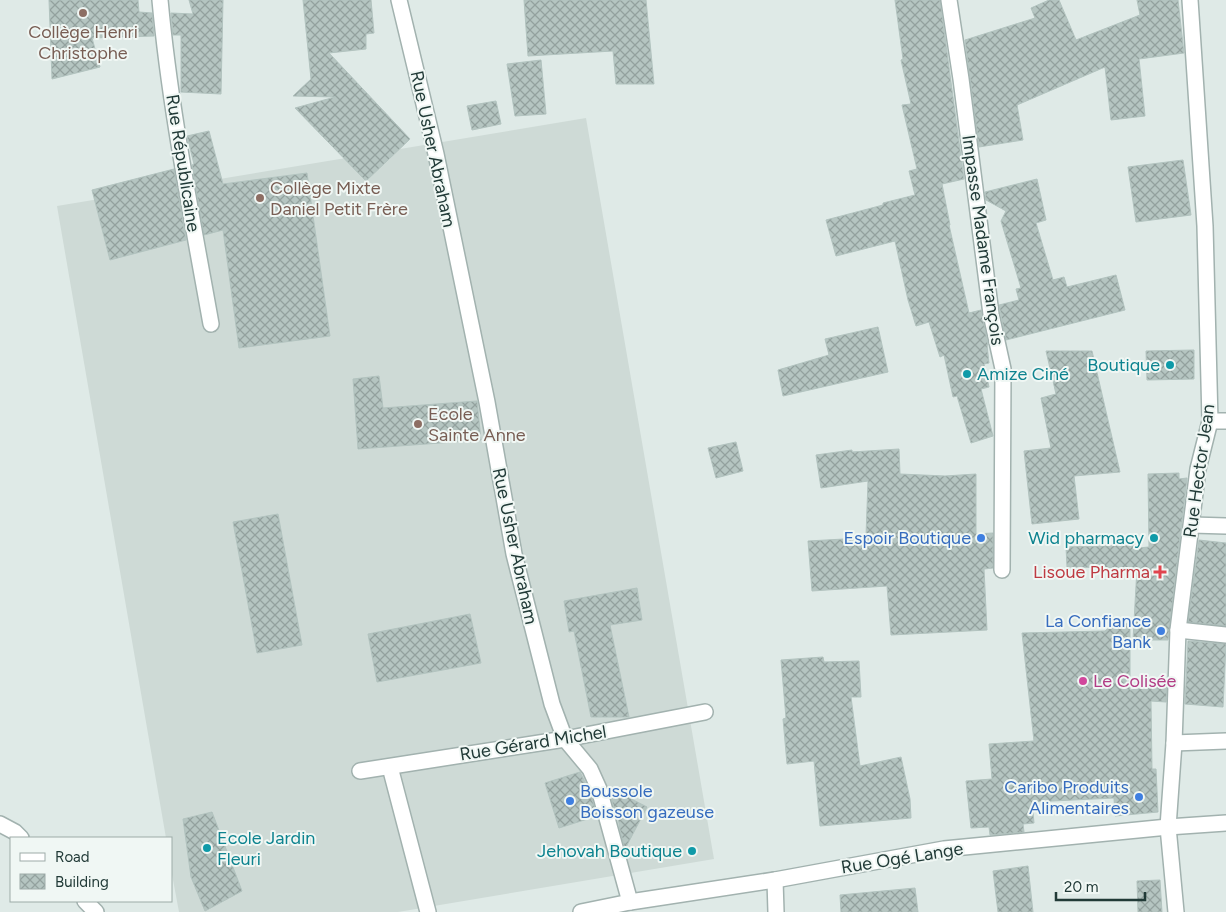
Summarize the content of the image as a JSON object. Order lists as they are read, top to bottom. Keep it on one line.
{"streets":{"street":["Rue Usher Abraham","Rue Républicaine","Impasse Madame François","Rue Hector Jean","Rue Gérard Michel","Rue Ogé Lange"]},"crossings":[["Rue Usher Abraham","Rue Gérard Michel"],["Rue Usher Abraham","Rue Ogé Lange"],["Rue Hector Jean","Rue Ogé Lange"]],"places":{"other":["Collège Henri Christophe","Collège Mixte Daniel Petit Frère","Boutique","Amize Ciné","Ecole Sainte Anne","Espoir Boutique","Wid pharmacy","La Confiance Bank","Le Colisée","Caribo Produits Alimentaires","Boussole Boisson gazeuse","Ecole Jardin Fleuri","Jehovah Boutique"],"health":["Lisoue Pharma"]},"legend":["Road","Building"],"scale_bar":"20 m"}
